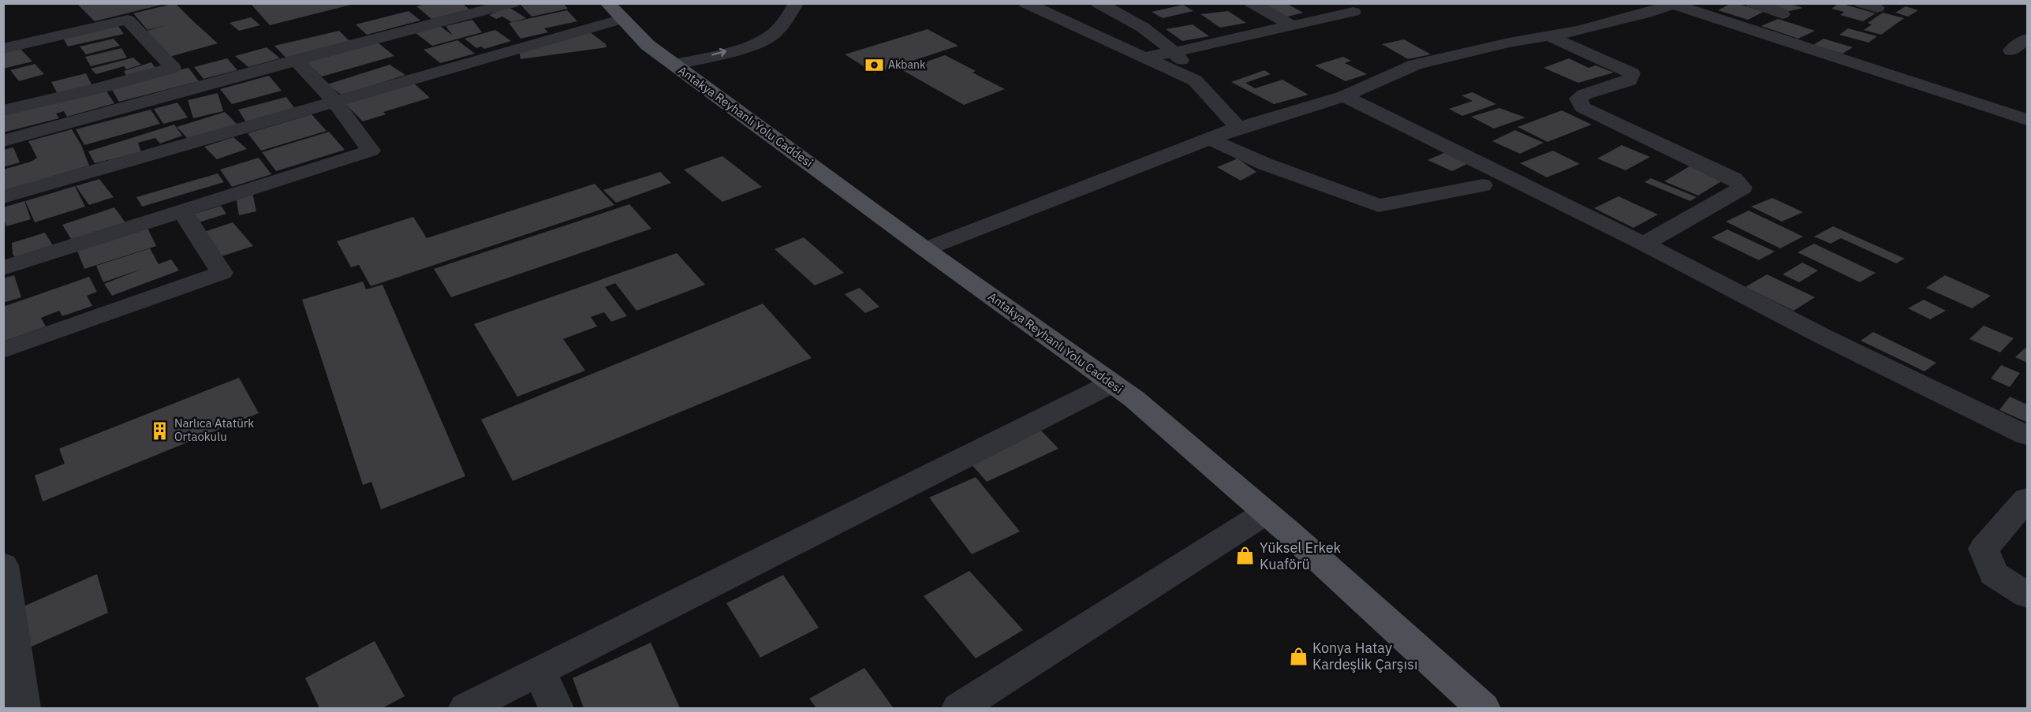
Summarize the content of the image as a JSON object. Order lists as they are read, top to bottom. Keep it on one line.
{"streets":{"main road":["Antakya Reyhanlı Yolu Caddesi"]},"places":{"bank":["Akbank"],"building":["Narlıca Atatürk Ortaokulu"],"shop":["Yüksel Erkek Kuaförü","Konya Hatay Kardeşlik Çarşısı"]}}
